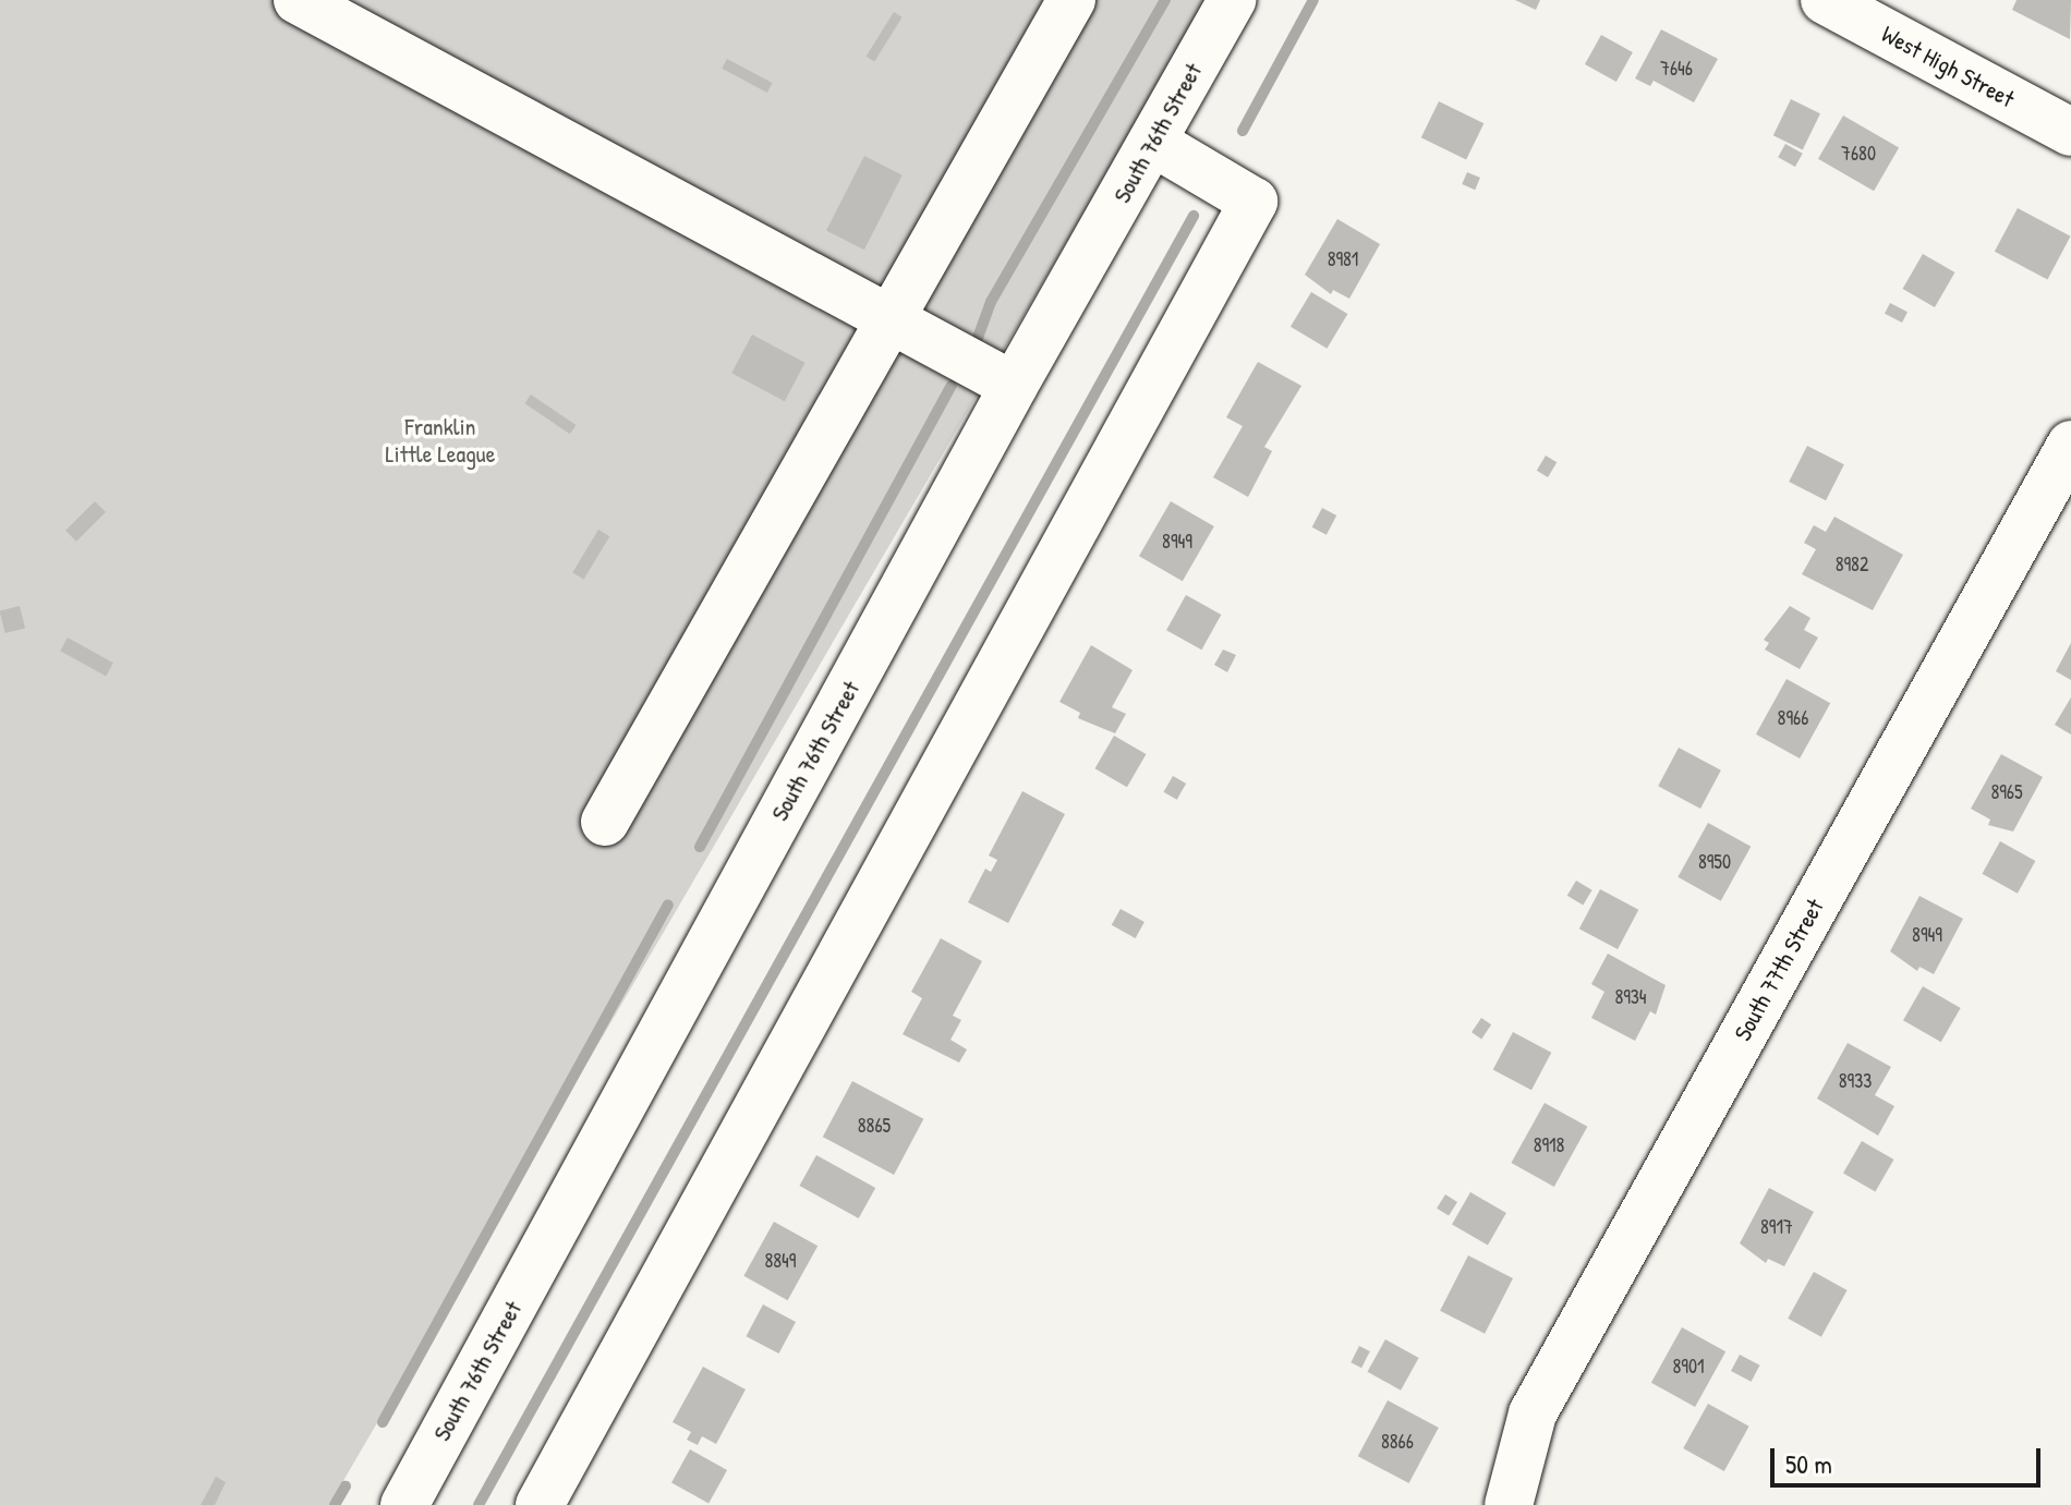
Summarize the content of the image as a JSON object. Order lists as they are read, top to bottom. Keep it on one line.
{"streets":{"street":["West High Street","South 76th Street","South 77th Street"]},"parks":["Franklin Little League"],"house_numbers":["7646","7680","8981","8949","8982","8966","8965","8950","8949","8934","8933","8865","8918","8917","8849","8901","8866"],"scale_bar":"50 m"}
